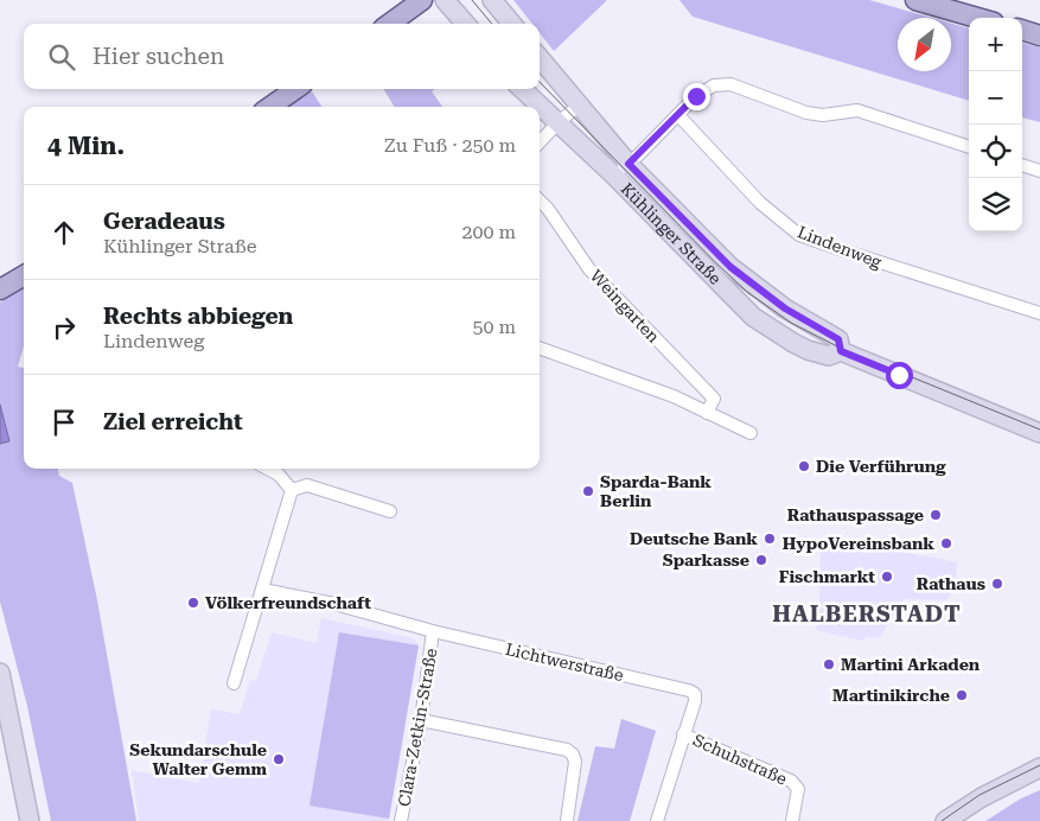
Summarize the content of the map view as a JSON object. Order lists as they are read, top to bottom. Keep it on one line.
{"streets":{"street":["Kühlinger Straße","Lindenweg","Weingarten","Lichtwerstraße","Clara-Zetkin-Straße","Schuhstraße"]},"crossings":[["Lichtwerstraße","Clara-Zetkin-Straße"],["Lichtwerstraße","Schuhstraße"]],"districts":["HALBERSTADT"],"places":["Die Verführung","Sparda-Bank Berlin","Rathauspassage","Deutsche Bank","HypoVereinsbank","Sparkasse","Fischmarkt","Rathaus","Völkerfreundschaft","Martini Arkaden","Martinikirche","Sekundarschule Walter Gemm"],"north":"bottom left","page":{"map_buttons":["+","−"],"search":"Hier suchen","heading":["4 Min.","Zu Fuß · 250 m"],"list":[["Geradeaus","Kühlinger Straße","200 m"],["Rechts abbiegen","Lindenweg","50 m"],"Ziel erreicht"]}}
